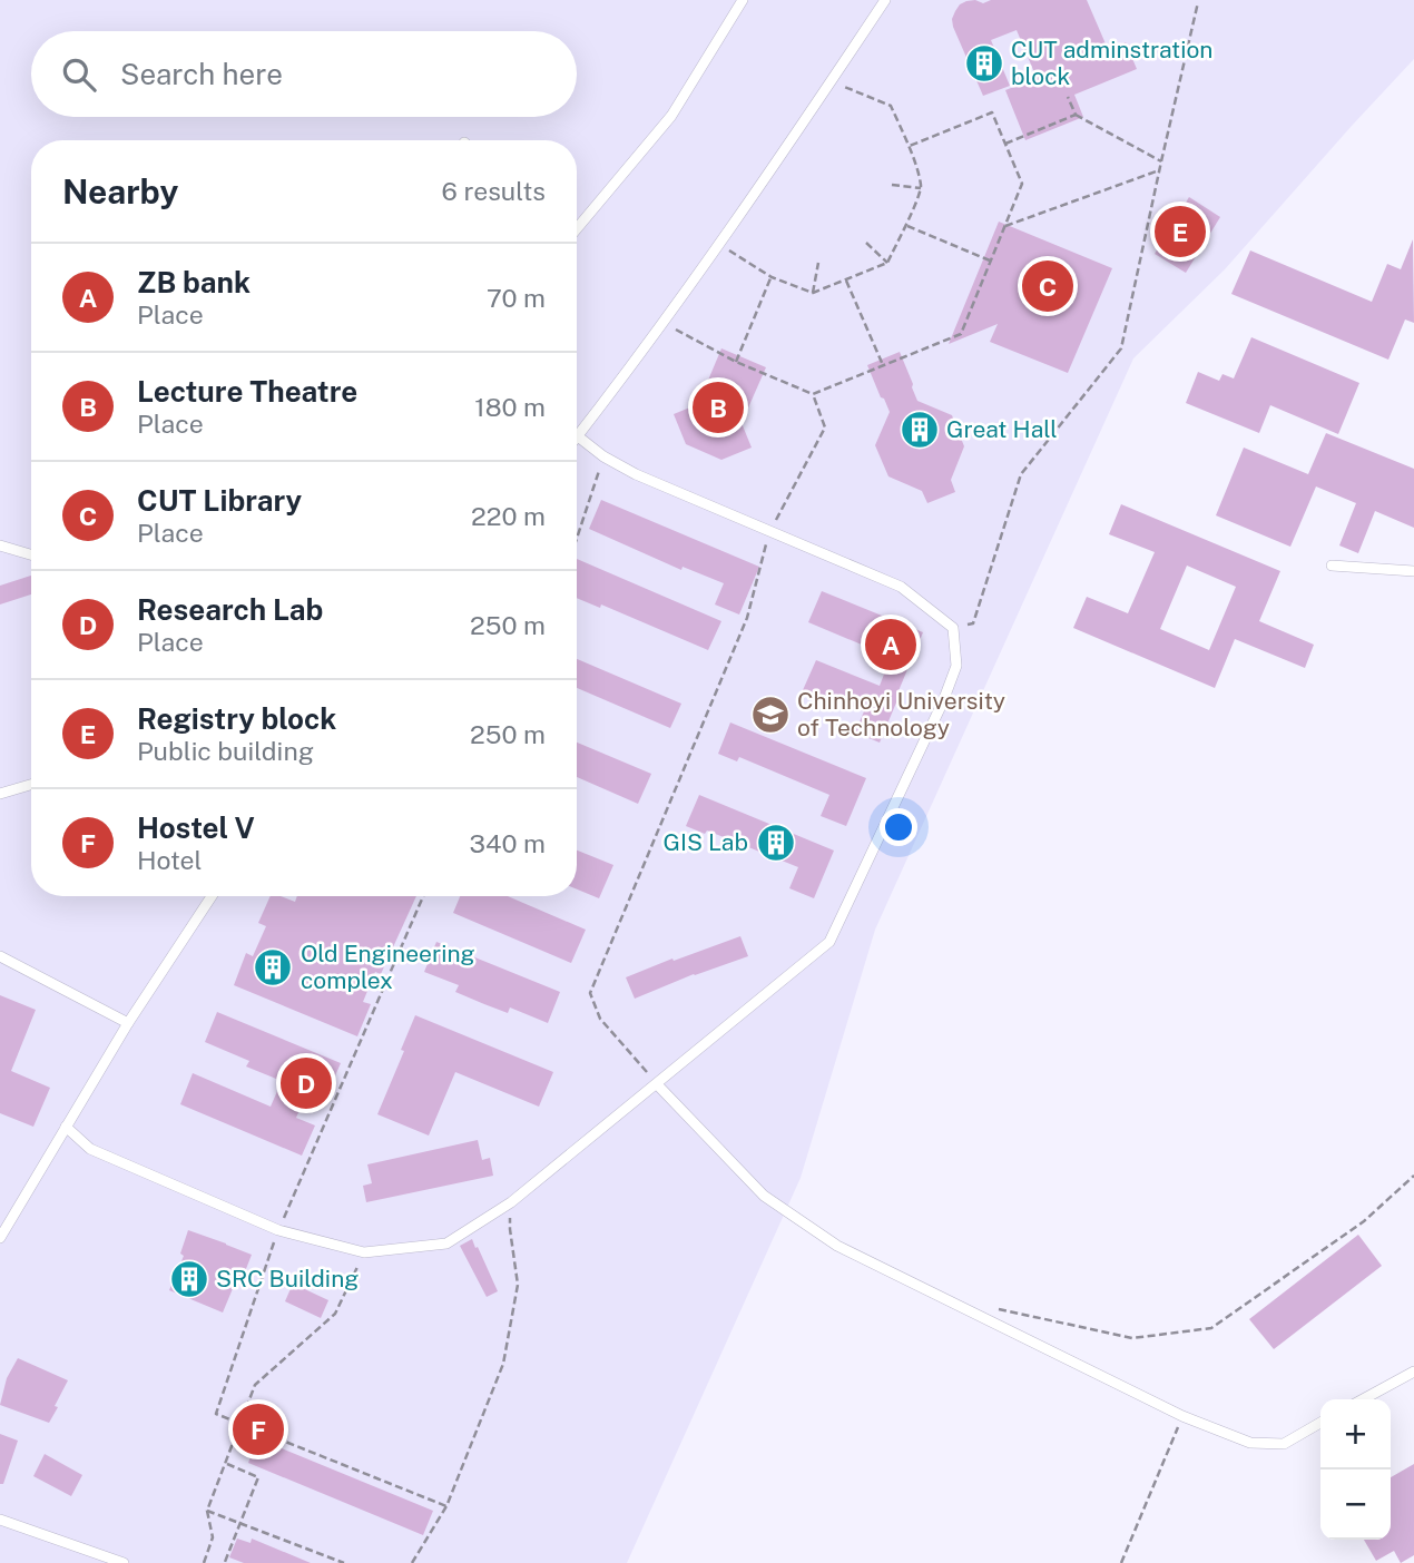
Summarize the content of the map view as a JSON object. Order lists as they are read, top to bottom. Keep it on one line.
{"places":{"building":["CUT adminstration block","Great Hall","GIS Lab","Old Engineering complex","SRC Building"],"school or university":["Chinhoyi University of Technology"]},"page":{"search":"Search here","heading":["Nearby","6 results"],"pins":["E","C","B","A","D","F"],"list":[{"mark":"A","name":"ZB bank","note":"Place","value":"70 m"},{"mark":"B","name":"Lecture Theatre","note":"Place","value":"180 m"},{"mark":"C","name":"CUT Library","note":"Place","value":"220 m"},{"mark":"D","name":"Research Lab","note":"Place","value":"250 m"},{"mark":"E","name":"Registry block","note":"Public building","value":"250 m"},{"mark":"F","name":"Hostel V","note":"Hotel","value":"340 m"}],"map_buttons":["+","−"]}}
